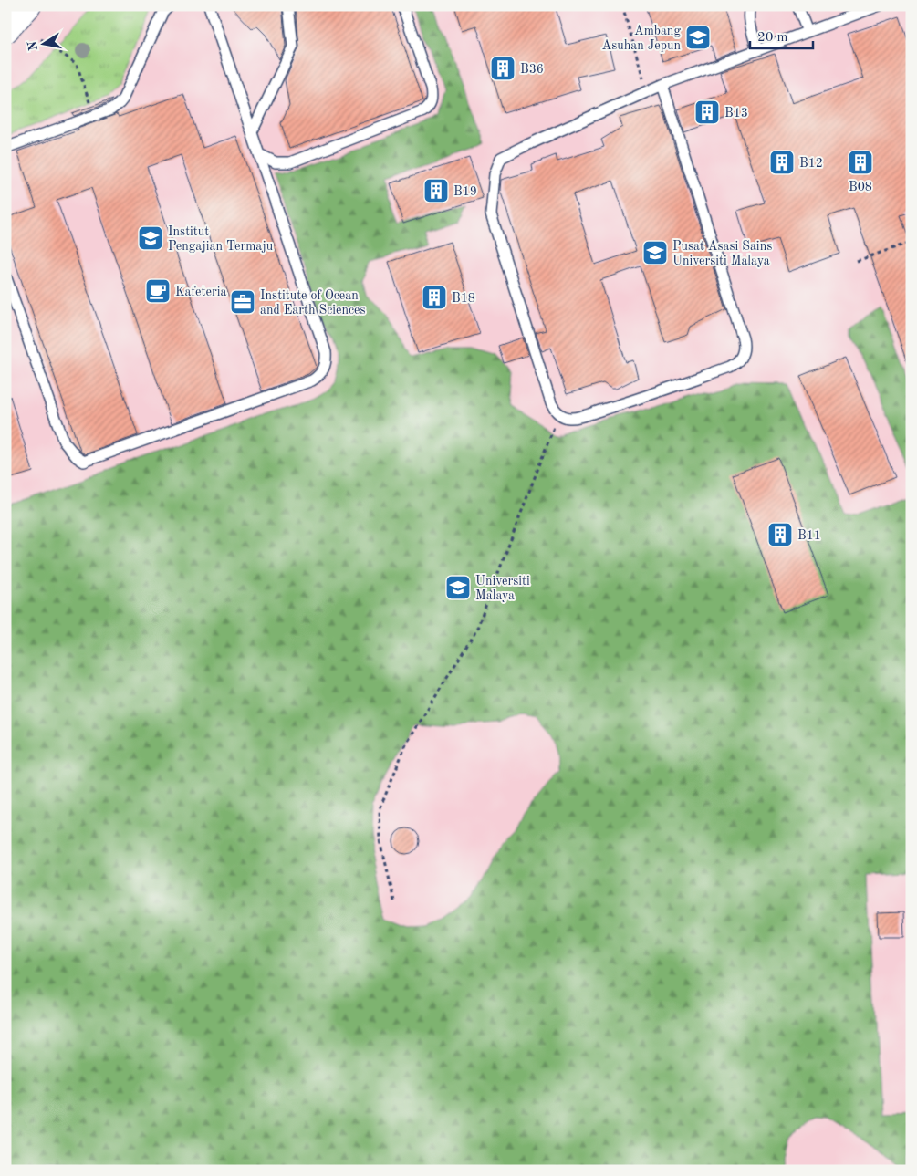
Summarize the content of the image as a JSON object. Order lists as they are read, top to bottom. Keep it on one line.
{"places":{"school or university":["Ambang Asuhan Jepun","Institut Pengajian Termaju","Pusat Asasi Sains Universiti Malaya","Universiti Malaya"],"building":["B36","B13","B12","B08","B19","B18","B11"],"cafe":["Kafeteria"],"office":["Institute of Ocean and Earth Sciences"]},"scale_bar":"20 m","north":"left"}
